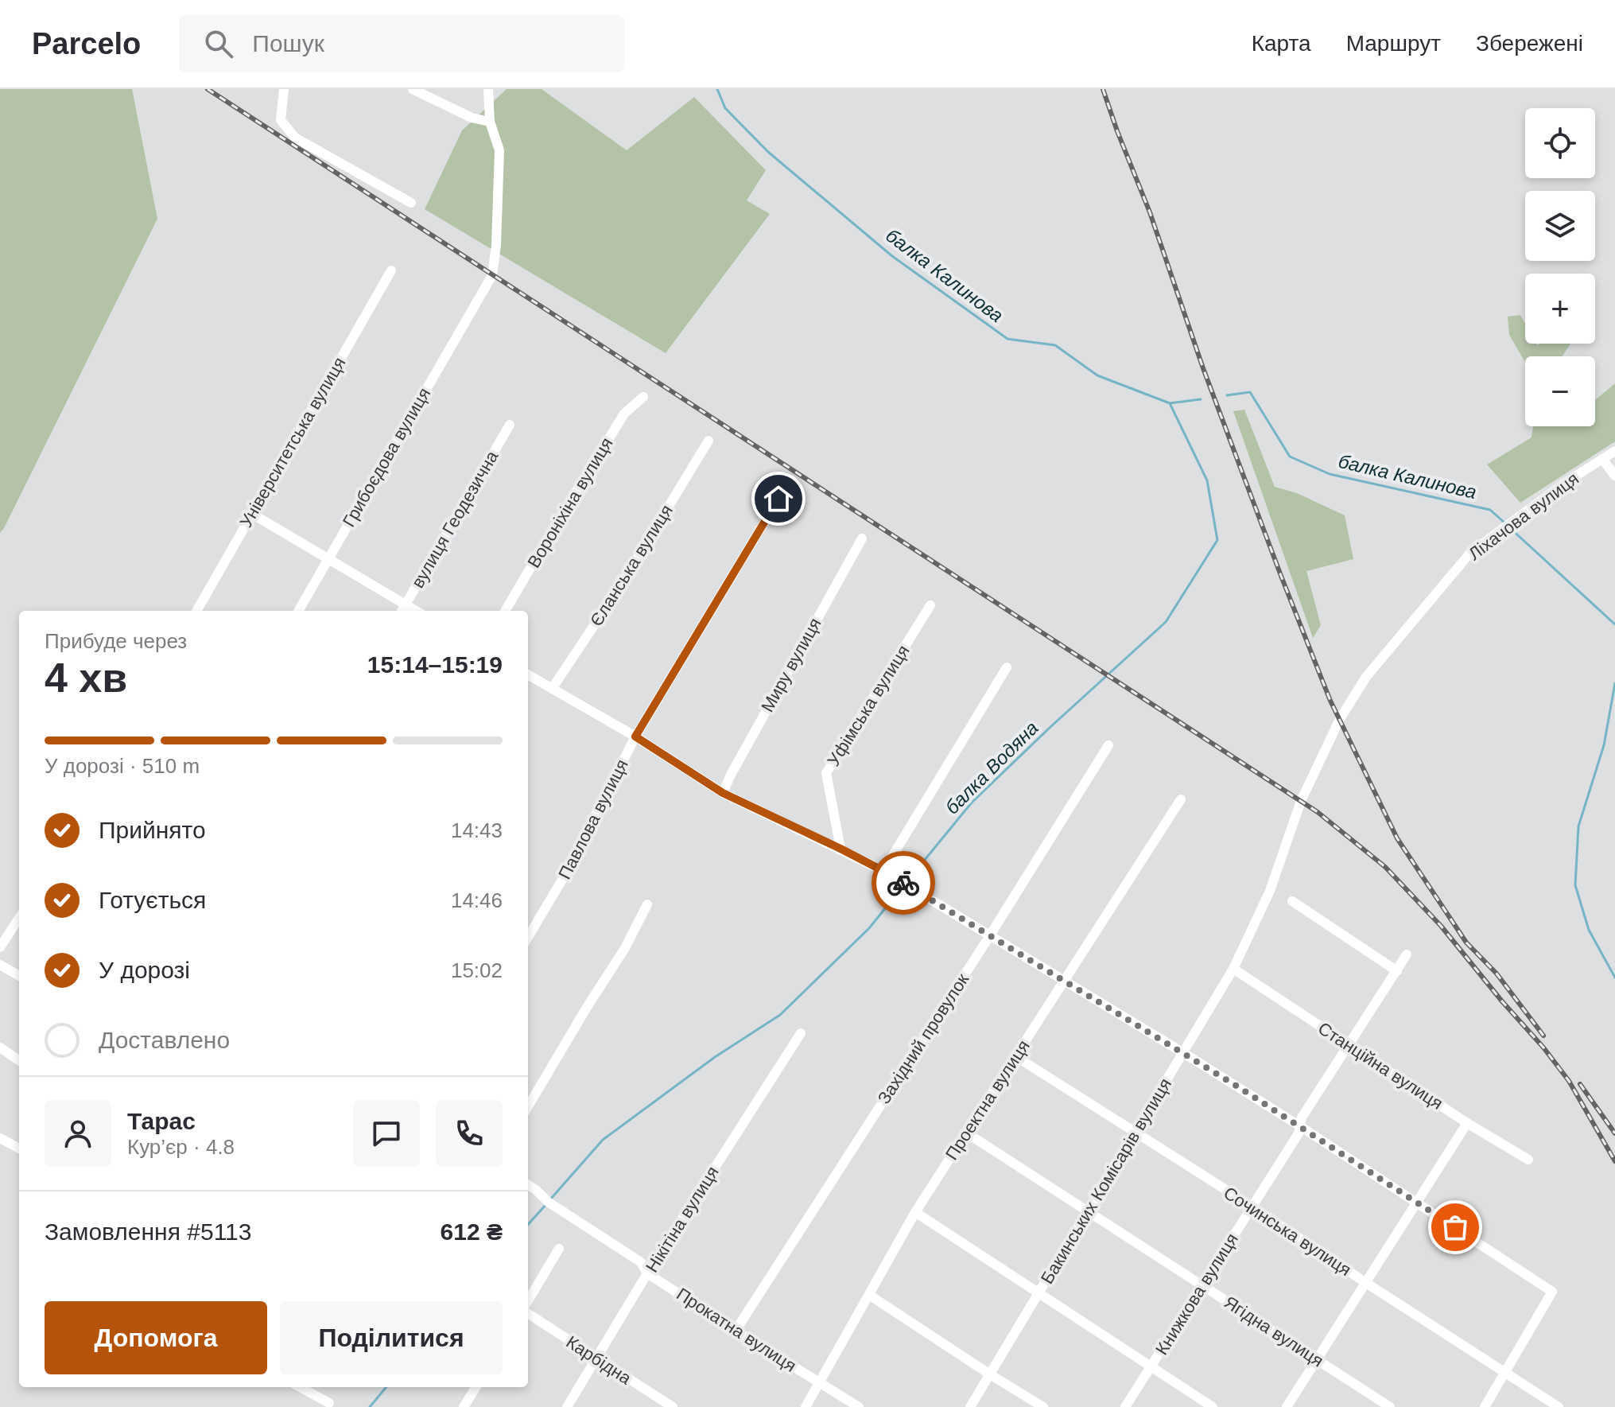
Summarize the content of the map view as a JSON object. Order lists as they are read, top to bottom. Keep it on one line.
{"streets":{"street":["Університетська вулиця","Грибоєдова вулиця","Вороніхіна вулиця","Ліхачова вулиця","вулиця Геодезична","Єланська вулиця","Миру вулиця","Уфімська вулиця","Павлова вулиця","Західний провулок","Станційна вулиця","Проектна вулиця","Бакинських Комісарів вулиця","Нікітіна вулиця","Сочинська вулиця","Книжкова вулиця","Прокатна вулиця","Ягідна вулиця","Карбідна"]},"crossings":[["Ліхачова вулиця","Бакинських Комісарів вулиця"],["Західний провулок","Прокатна вулиця"],["Станційна вулиця","Бакинських Комісарів вулиця"],["Станційна вулиця","Книжкова вулиця"],["Проектна вулиця","Сочинська вулиця"],["Проектна вулиця","Прокатна вулиця"],["Проектна вулиця","Ягідна вулиця"],["Бакинських Комісарів вулиця","Сочинська вулиця"],["Бакинських Комісарів вулиця","Ягідна вулиця"],["Нікітіна вулиця","Прокатна вулиця"],["Нікітіна вулиця","Карбідна"],["Сочинська вулиця","Книжкова вулиця"],["Книжкова вулиця","Ягідна вулиця"]],"water":["балка Калинова","балка Водяна"],"page":{"header":"Parcelo","search":"Пошук","nav":["Карта","Маршрут","Збережені"],"map_buttons":["+","−"],"heading":["4 хв","Прибуде через","15:14–15:19"],"panel":["Тарас","Кур’єр · 4.8","Замовлення #5113","612 ₴"],"bar":"У дорозі · 510 m","list":[["Прийнято","14:43"],["Готується","14:46"],["У дорозі","15:02"],"Доставлено"],"buttons":["Допомога","Поділитися"]}}
